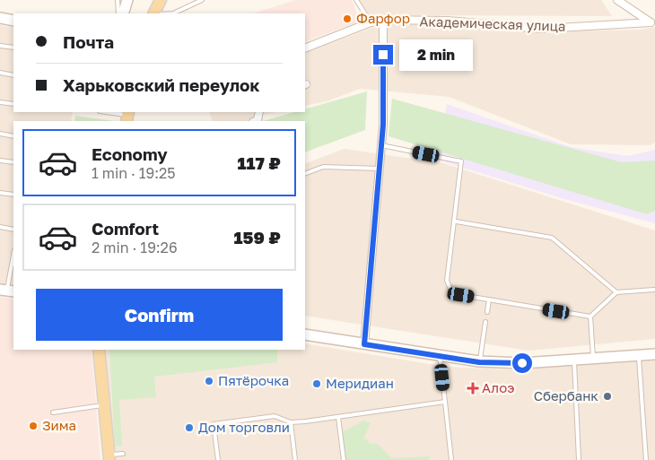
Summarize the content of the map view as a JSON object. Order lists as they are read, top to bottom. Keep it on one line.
{"streets":{"street":["Академическая улица"]},"places":{"other":["Фарфор","Пятёрочка","Меридиан","Сбербанк","Зима","Дом торговли"],"health":["Алоэ"]},"page":{"banner":["Почта","Харьковский переулок"],"bubble":"2 min","list":[{"name":"Economy","note":"1 min · 19:25","value":"117 ₽"},{"name":"Comfort","note":"2 min · 19:26","value":"159 ₽"}],"buttons":"Confirm"}}
